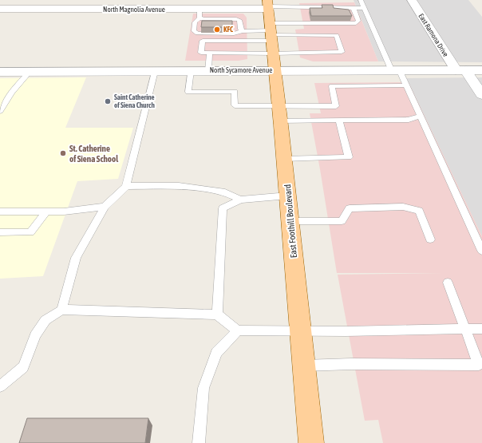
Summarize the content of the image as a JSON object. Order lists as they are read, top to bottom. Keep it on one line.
{"streets":{"main road":["East Foothill Boulevard"],"street":["North Magnolia Avenue","East Ramona Drive","North Sycamore Avenue"]},"crossings":[["North Magnolia Avenue","East Foothill Boulevard"],["East Ramona Drive","North Sycamore Avenue"],["North Sycamore Avenue","East Foothill Boulevard"]],"places":["KFC","Saint Catherine of Siena Church","St. Catherine of Siena School"]}
